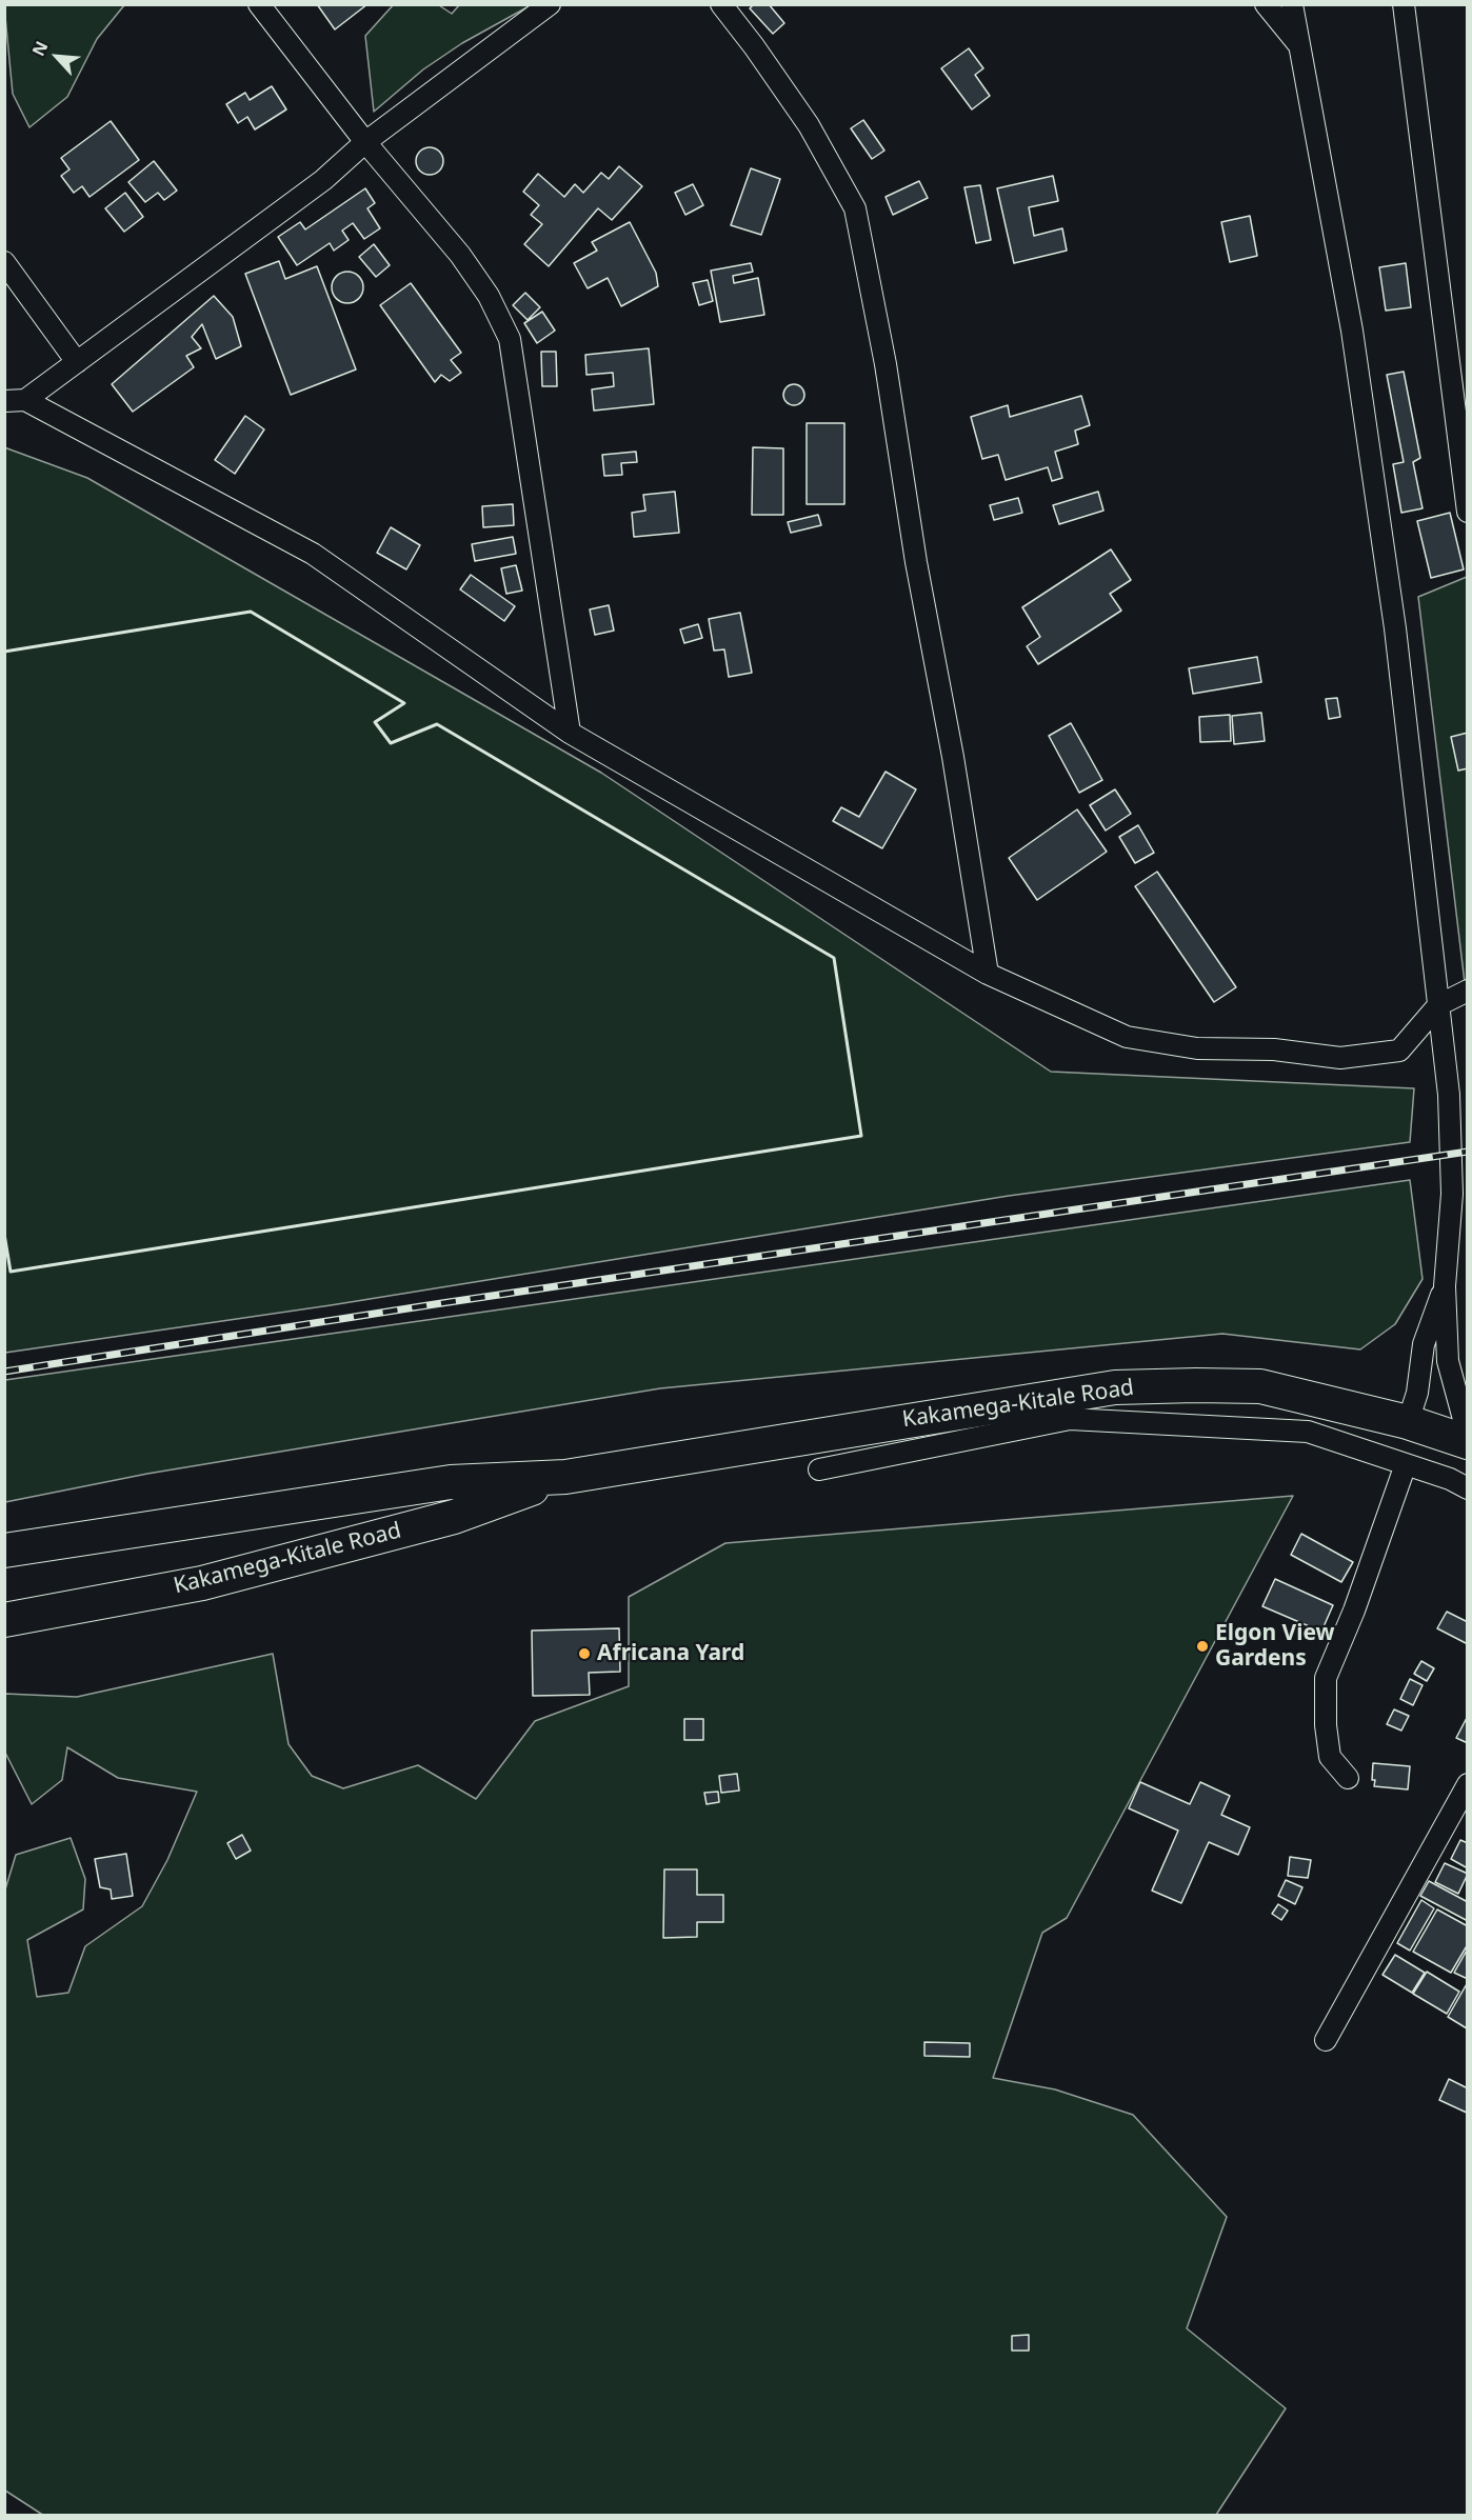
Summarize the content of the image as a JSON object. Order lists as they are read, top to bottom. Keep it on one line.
{"streets":{"highway":["Kakamega-Kitale Road"]},"places":["Elgon View Gardens","Africana Yard"],"north":"top left"}
